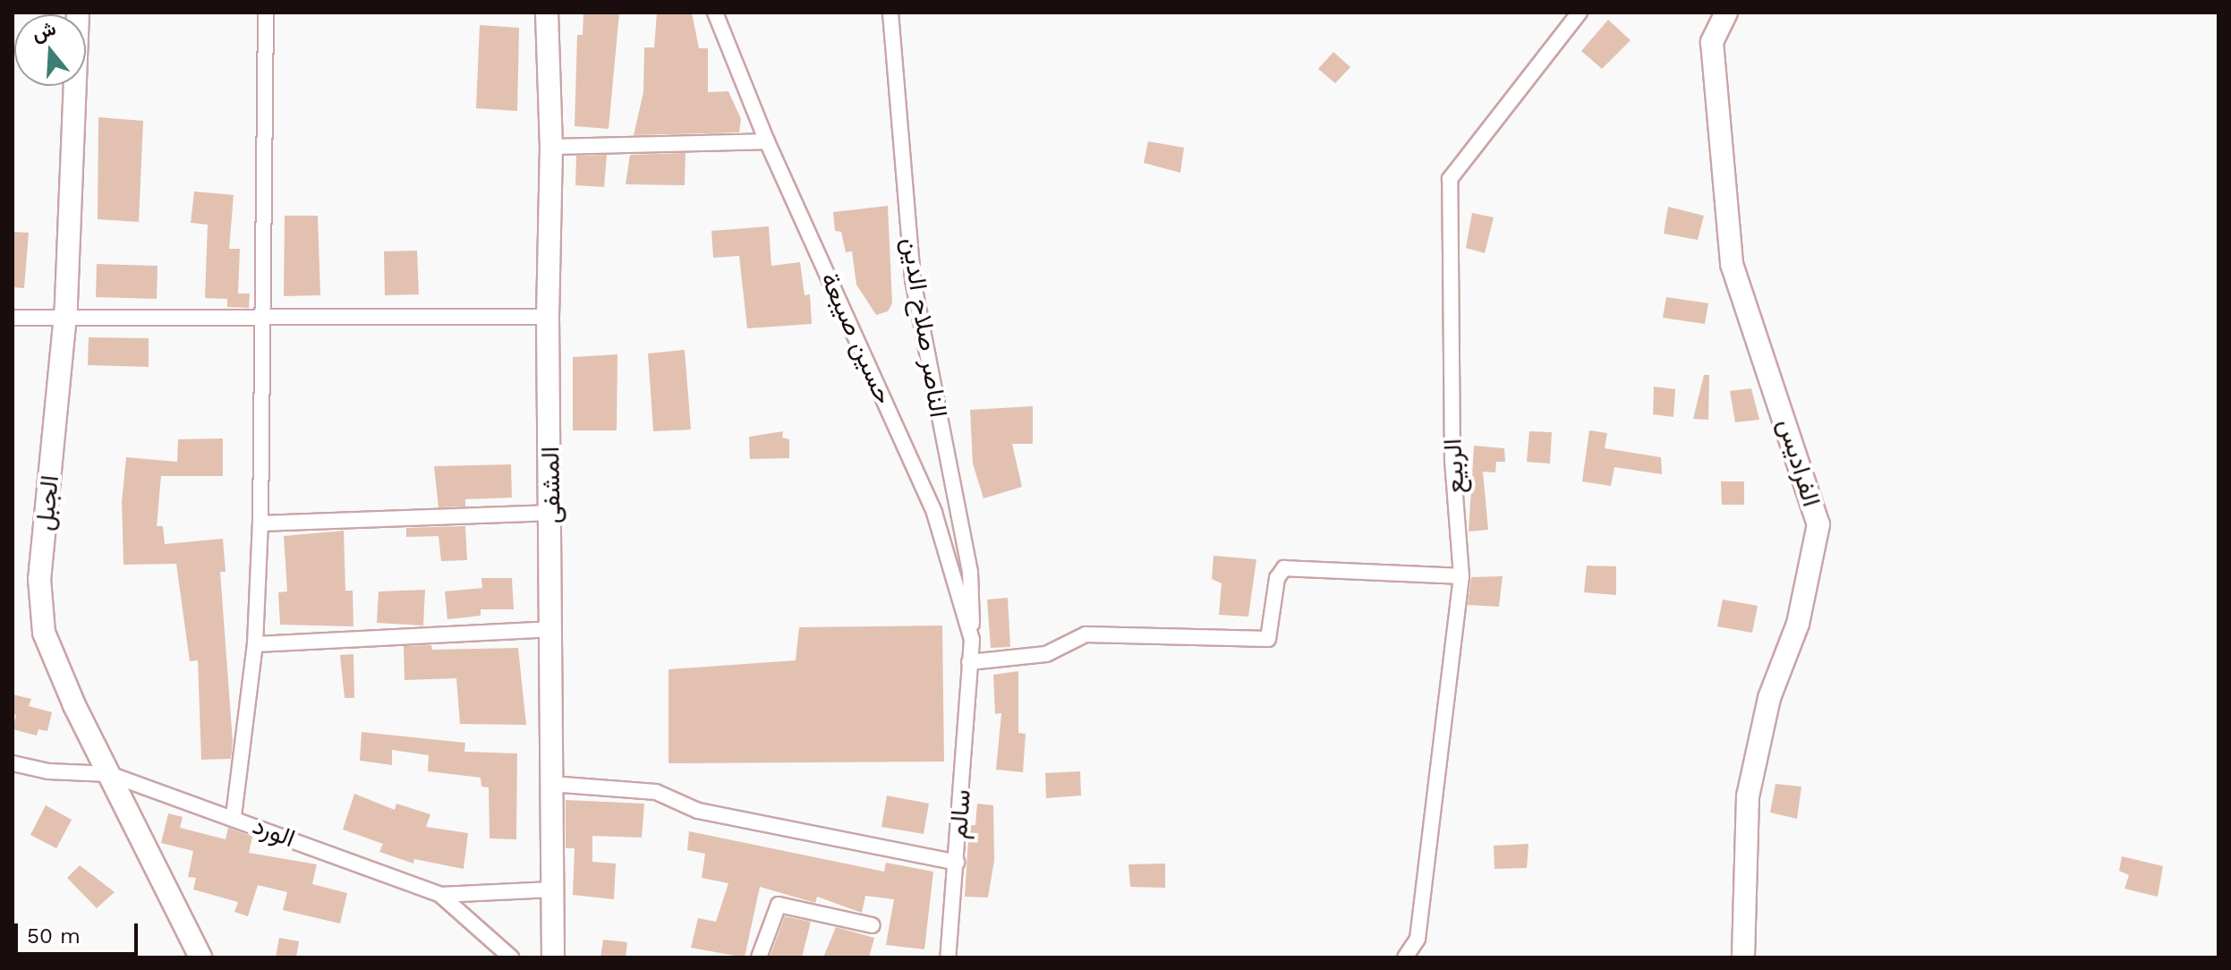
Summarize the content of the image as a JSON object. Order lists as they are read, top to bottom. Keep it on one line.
{"streets":{"street":["الناصر صلاح الدين","حسين صيبعة","الفراديس","الربيع","المشفى","الجبل","سالم","الورد"]},"crossings":[["الناصر صلاح الدين","حسين صيبعة"],["حسين صيبعة","سالم"],["الجبل","الورد"]],"scale_bar":"50 m","north":"top"}
